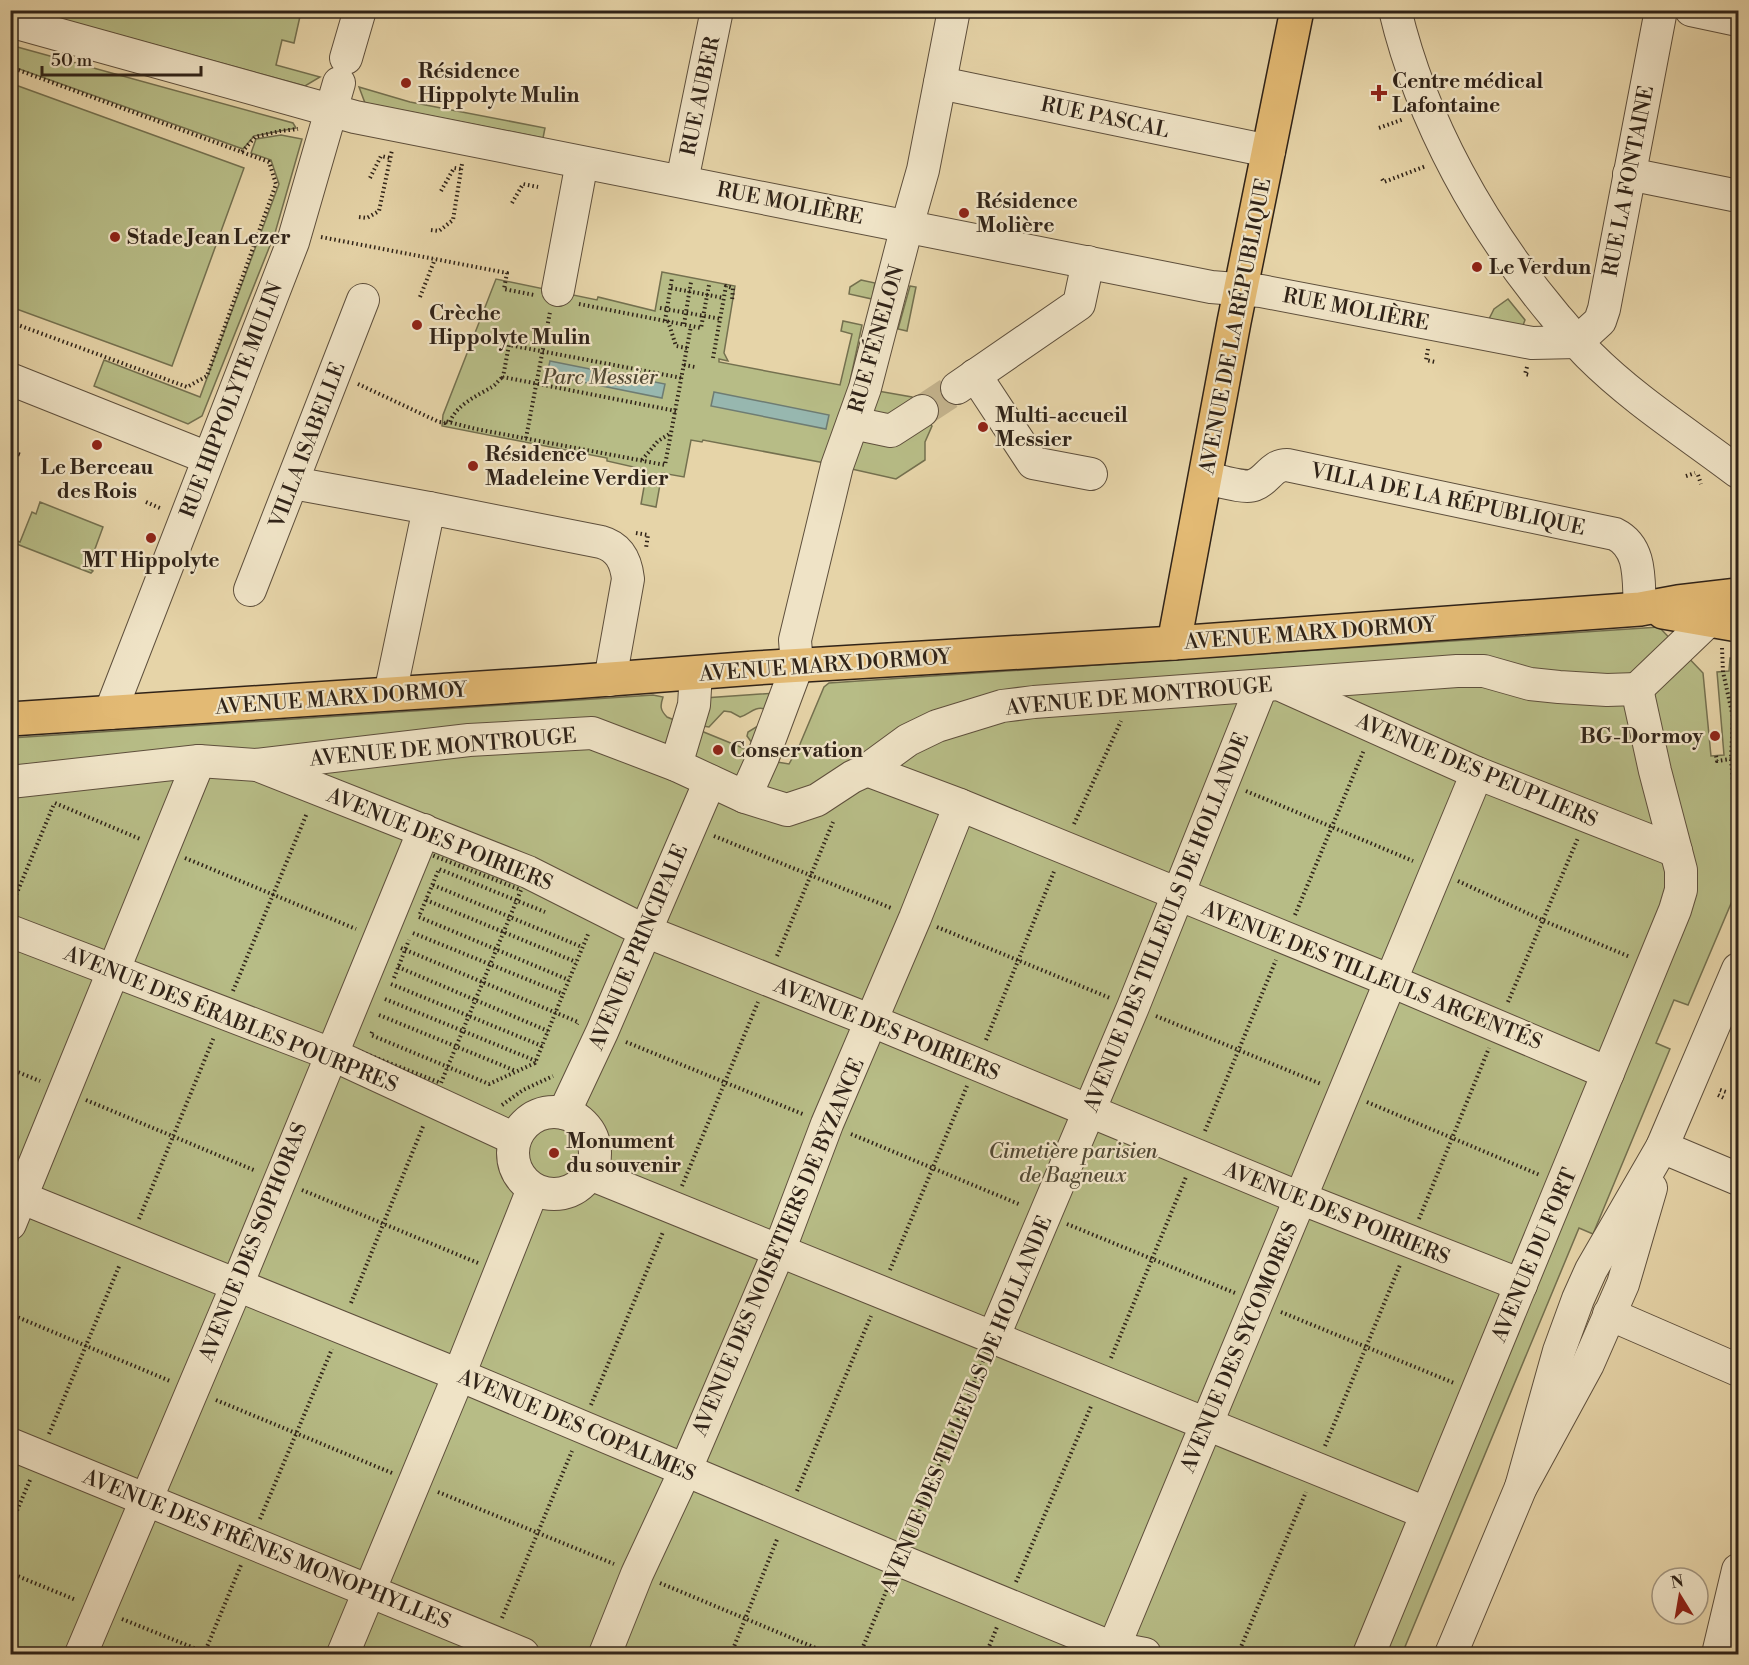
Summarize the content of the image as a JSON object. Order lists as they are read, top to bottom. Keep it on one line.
{"streets":{"main road":["AVENUE DE LA RÉPUBLIQUE","AVENUE MARX DORMOY"],"street":["RUE AUBER","RUE PASCAL","RUE LA FONTAINE","RUE MOLIÈRE","RUE FÉNELON","RUE HIPPOLYTE MULIN","VILLA ISABELLE","VILLA DE LA RÉPUBLIQUE","AVENUE DE MONTROUGE","AVENUE DES PEUPLIERS","AVENUE DES POIRIERS","AVENUE DES TILLEULS DE HOLLANDE","AVENUE PRINCIPALE","AVENUE DES TILLEULS ARGENTÉS","AVENUE DES ÉRABLES POURPRES","AVENUE DES SOPHORAS","AVENUE DES NOISETIERS DE BYZANCE","AVENUE DU FORT","AVENUE DES SYCOMORES","AVENUE DES COPALMES","AVENUE DES FRÊNES MONOPHYLLES"]},"crossings":[["RUE AUBER","RUE MOLIÈRE"],["RUE PASCAL","AVENUE DE LA RÉPUBLIQUE"],["RUE PASCAL","RUE FÉNELON"],["RUE LA FONTAINE","RUE MOLIÈRE"],["RUE MOLIÈRE","AVENUE DE LA RÉPUBLIQUE"],["RUE MOLIÈRE","RUE FÉNELON"],["RUE MOLIÈRE","RUE HIPPOLYTE MULIN"],["AVENUE DE LA RÉPUBLIQUE","VILLA DE LA RÉPUBLIQUE"],["AVENUE DE LA RÉPUBLIQUE","AVENUE MARX DORMOY"],["RUE FÉNELON","AVENUE MARX DORMOY"],["RUE HIPPOLYTE MULIN","AVENUE MARX DORMOY"],["VILLA DE LA RÉPUBLIQUE","AVENUE MARX DORMOY"],["AVENUE DE MONTROUGE","AVENUE DES PEUPLIERS"],["AVENUE DE MONTROUGE","AVENUE DES POIRIERS"],["AVENUE DE MONTROUGE","AVENUE DES TILLEULS DE HOLLANDE"],["AVENUE DE MONTROUGE","AVENUE PRINCIPALE"],["AVENUE DE MONTROUGE","AVENUE DES TILLEULS ARGENTÉS"],["AVENUE DES PEUPLIERS","AVENUE DES TILLEULS DE HOLLANDE"],["AVENUE DES PEUPLIERS","AVENUE DU FORT"],["AVENUE DES PEUPLIERS","AVENUE DES SYCOMORES"],["AVENUE DES POIRIERS","AVENUE DES TILLEULS DE HOLLANDE"],["AVENUE DES POIRIERS","AVENUE PRINCIPALE"],["AVENUE DES POIRIERS","AVENUE DES SOPHORAS"],["AVENUE DES POIRIERS","AVENUE DES NOISETIERS DE BYZANCE"],["AVENUE DES POIRIERS","AVENUE DU FORT"],["AVENUE DES POIRIERS","AVENUE DES SYCOMORES"],["AVENUE DES TILLEULS DE HOLLANDE","AVENUE DES TILLEULS ARGENTÉS"],["AVENUE DES TILLEULS DE HOLLANDE","AVENUE DES COPALMES"],["AVENUE PRINCIPALE","AVENUE DES ÉRABLES POURPRES"],["AVENUE DES TILLEULS ARGENTÉS","AVENUE DES NOISETIERS DE BYZANCE"],["AVENUE DES TILLEULS ARGENTÉS","AVENUE DU FORT"],["AVENUE DES TILLEULS ARGENTÉS","AVENUE DES SYCOMORES"],["AVENUE DES ÉRABLES POURPRES","AVENUE DES SOPHORAS"],["AVENUE DES SOPHORAS","AVENUE DES COPALMES"],["AVENUE DES SOPHORAS","AVENUE DES FRÊNES MONOPHYLLES"],["AVENUE DES NOISETIERS DE BYZANCE","AVENUE DES COPALMES"],["AVENUE DES SYCOMORES","AVENUE DES COPALMES"]],"parks":["Parc Messier","Cimetière parisien de Bagneux"],"places":{"other":["Résidence Hippolyte Mulin","Résidence Molière","Stade Jean Lezer","Le Verdun","Crèche Hippolyte Mulin","Multi-accueil Messier","Le Berceau des Rois","Résidence Madeleine Verdier","MT Hippolyte","BG-Dormoy","Conservation","Monument du souvenir"],"health":["Centre médical Lafontaine"]},"scale_bar":"50 m","north":"top"}
